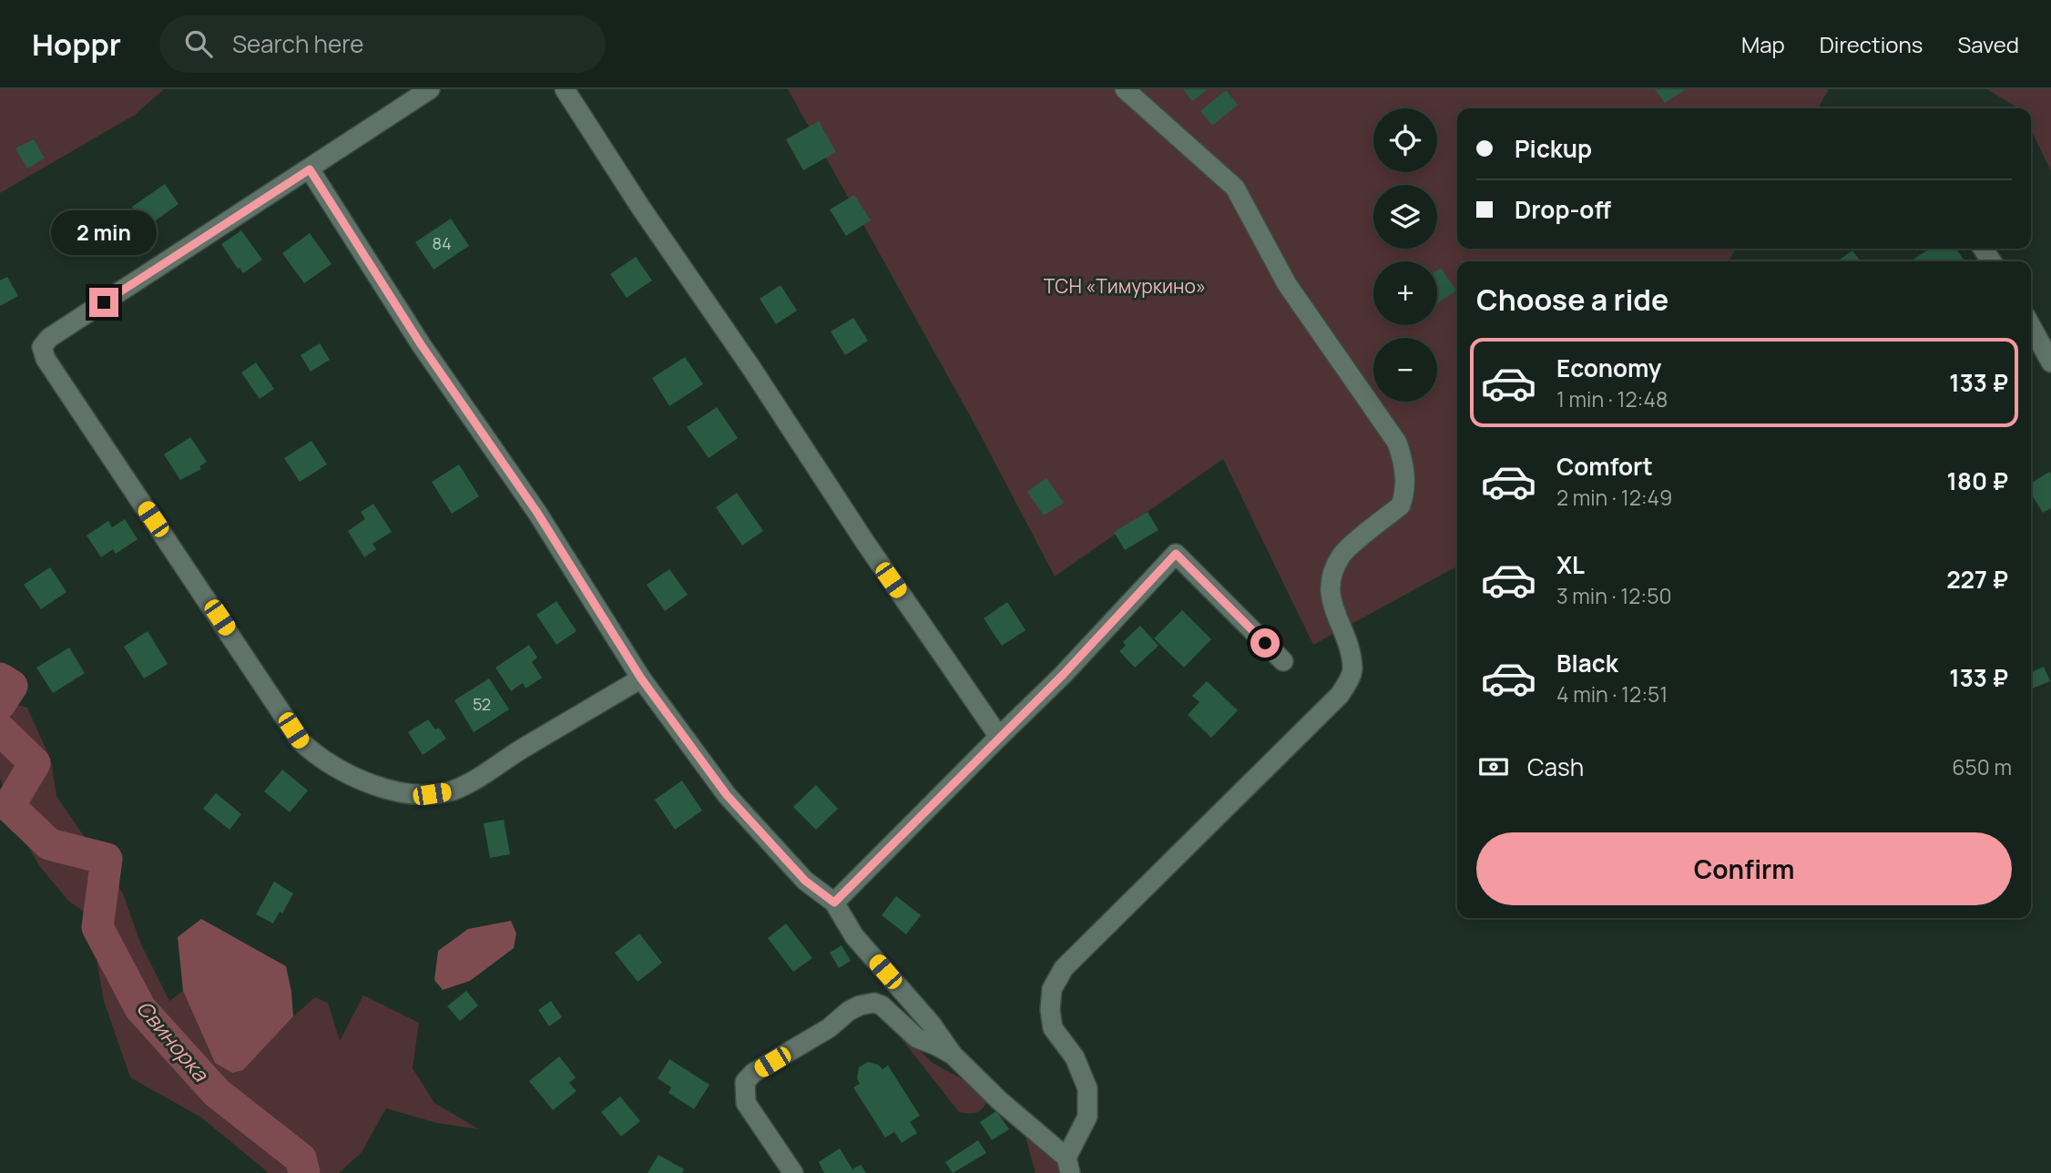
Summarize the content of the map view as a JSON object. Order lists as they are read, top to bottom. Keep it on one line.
{"water":["Свинорка"],"parks":["ТСН «Тимуркино»"],"house_numbers":["84","52"],"page":{"header":"Hoppr","search":"Search here","nav":["Map","Directions","Saved"],"map_buttons":["+","−"],"banner":["Pickup","Drop-off"],"bubble":"2 min","heading":"Choose a ride","list":[{"name":"Economy","note":"1 min · 12:48","value":"133 ₽"},{"name":"Comfort","note":"2 min · 12:49","value":"180 ₽"},{"name":"XL","note":"3 min · 12:50","value":"227 ₽"},{"name":"Black","note":"4 min · 12:51","value":"133 ₽"}],"pay":["Cash","650 m"],"buttons":"Confirm"}}
